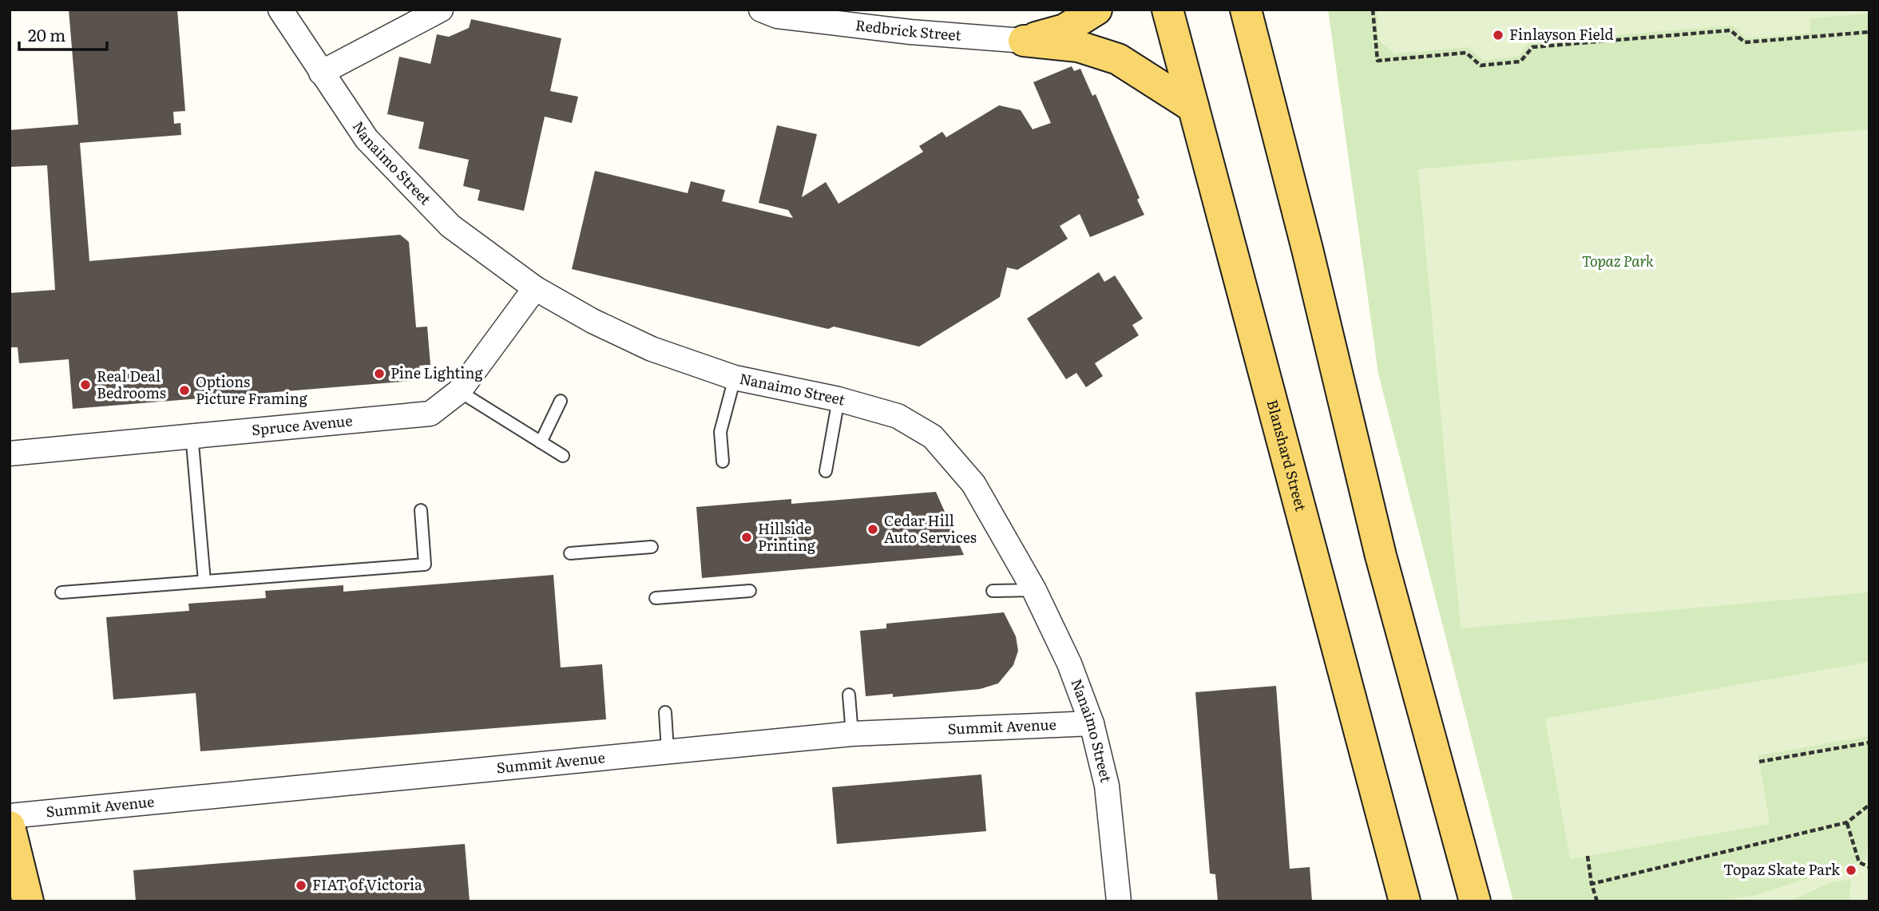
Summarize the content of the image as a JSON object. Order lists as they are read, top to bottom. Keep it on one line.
{"streets":{"main road":["Blanshard Street"],"street":["Redbrick Street","Nanaimo Street","Spruce Avenue","Summit Avenue"]},"crossings":[["Nanaimo Street","Spruce Avenue"],["Nanaimo Street","Summit Avenue"]],"parks":["Topaz Park"],"places":["Finlayson Field","Pine Lighting","Real Deal Bedrooms","Options Picture Framing","Cedar Hill Auto Services","Hillside Printing","Topaz Skate Park","FIAT of Victoria"],"scale_bar":"20 m"}
